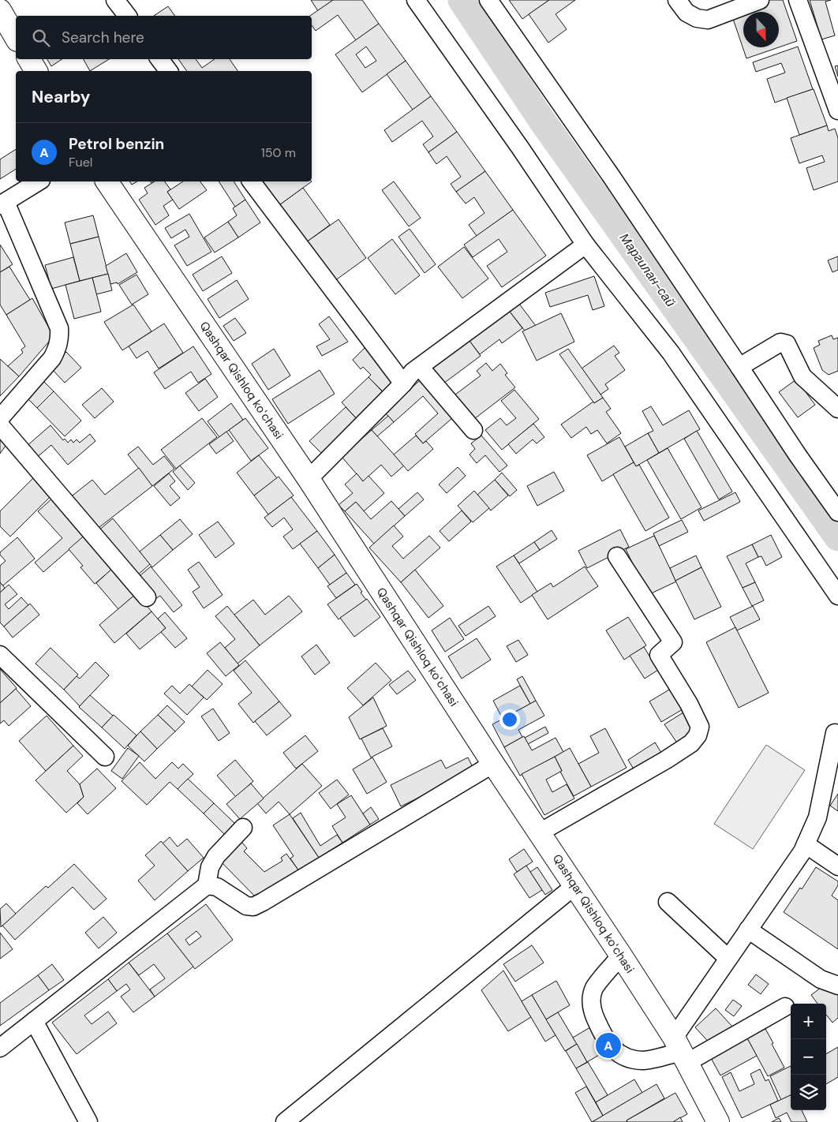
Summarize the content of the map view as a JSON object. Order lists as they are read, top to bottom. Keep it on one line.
{"streets":{"main road":["Qashqar Qishloq koʻchasi"]},"water":["Маргилан-сай"],"north":"bottom","page":{"search":"Search here","heading":"Nearby","list":[{"mark":"A","name":"Petrol benzin","note":"Fuel","value":"150 m"}],"map_buttons":["+","−"],"pins":"A"}}
